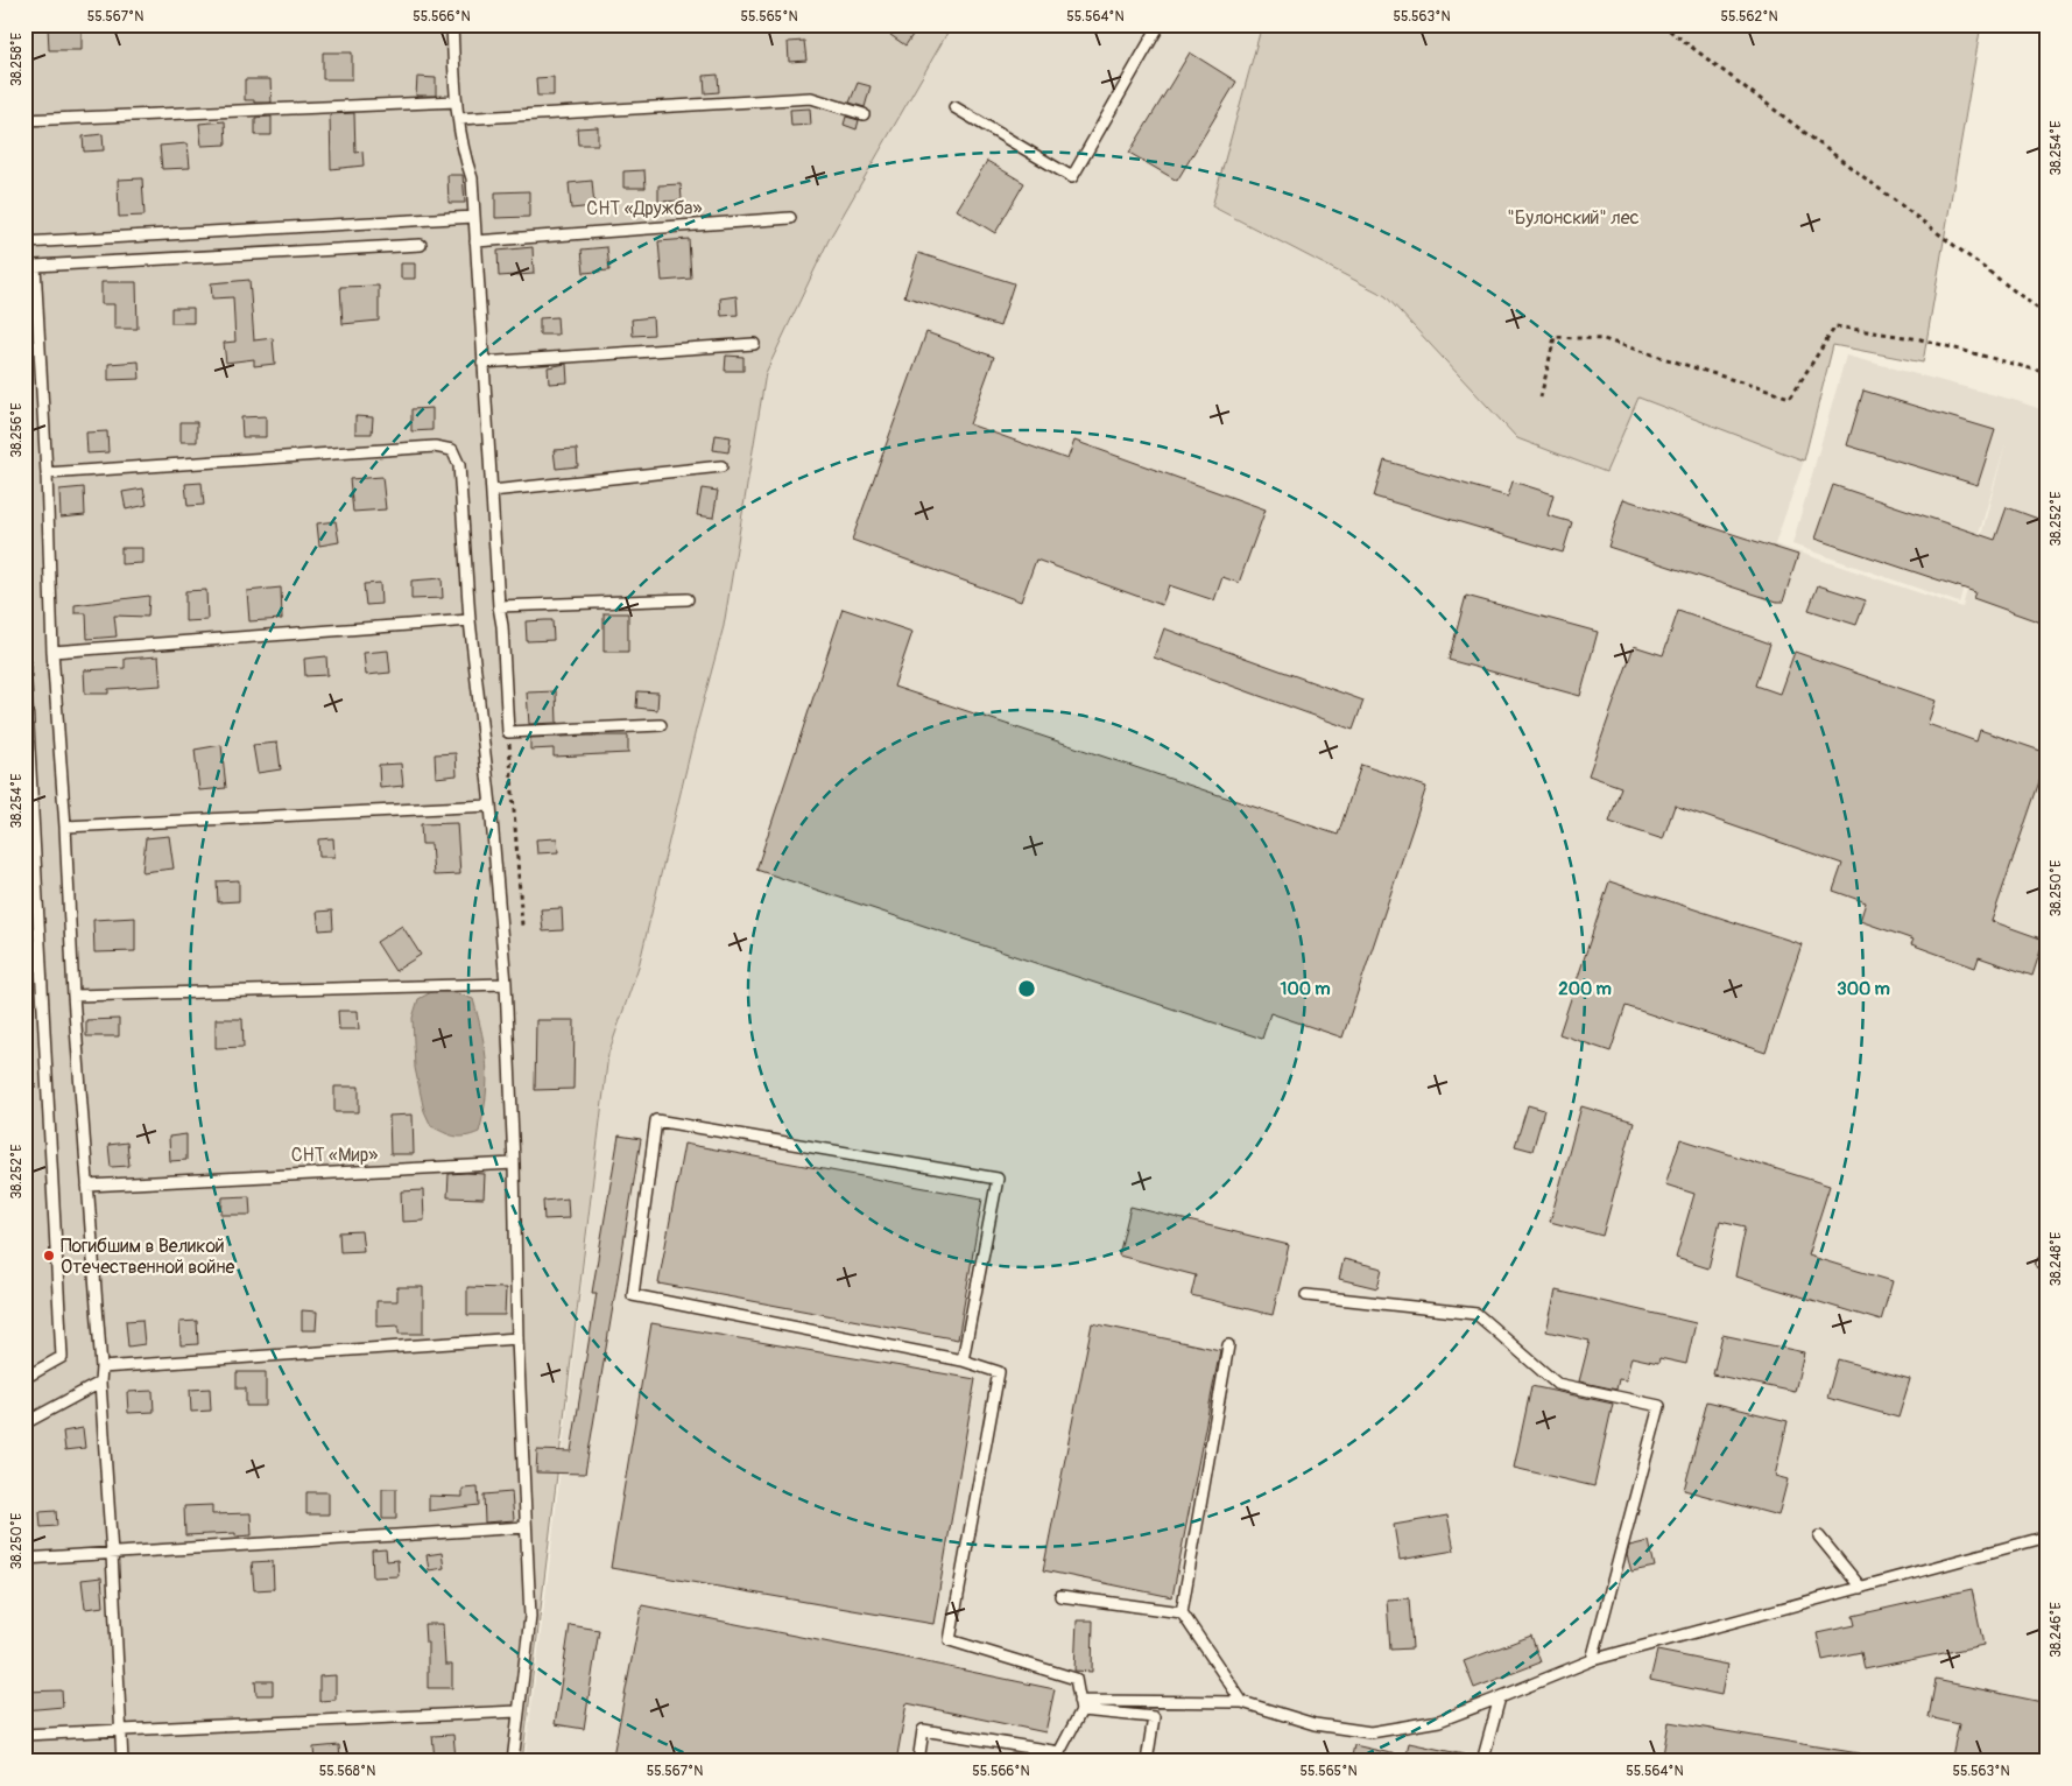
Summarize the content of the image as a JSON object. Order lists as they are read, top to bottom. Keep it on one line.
{"parks":["СНТ «Дружба»","\"Булонский\" лес","СНТ «Мир»"],"places":["Погибшим в Великой Отечественной войне"],"coordinates":["55.567°N","55.566°N","55.565°N","55.564°N","55.563°N","55.562°N","38.258°E","38.254°E","38.256°E","38.252°E","38.250°E","38.248°E","38.246°E","55.568°N"],"rings":["100 m","200 m","300 m"]}
